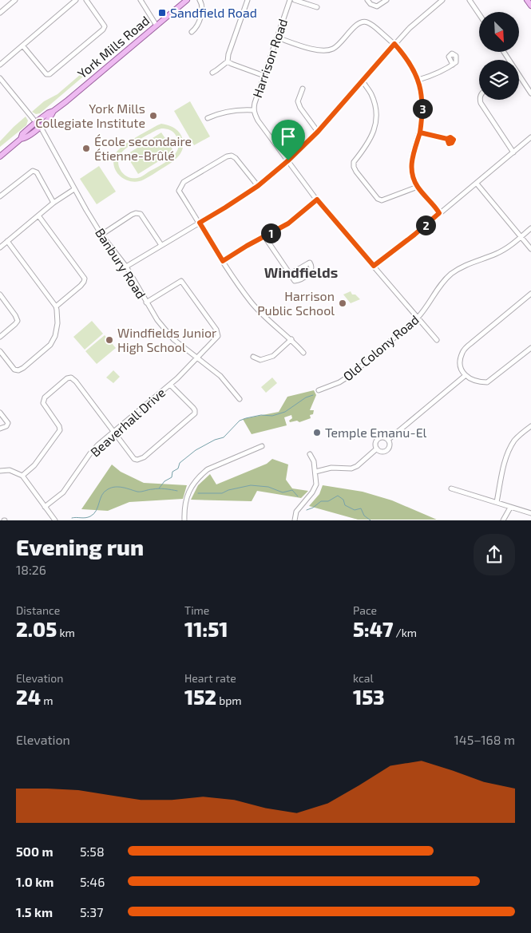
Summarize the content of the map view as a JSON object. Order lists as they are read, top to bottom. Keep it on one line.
{"streets":{"main road":["York Mills Road"],"street":["Harrison Road","Banbury Road","Old Colony Road","Beaverhall Drive"]},"crossings":[["York Mills Road","Banbury Road"],["Harrison Road","Old Colony Road"],["Banbury Road","Beaverhall Drive"]],"districts":["Windfields"],"places":{"transit":["Sandfield Road"],"other":["York Mills Collegiate Institute","École secondaire Étienne-Brûlé","Harrison Public School","Windfields Junior High School","Temple Emanu-El"]},"north":"bottom right","page":{"pins":["3","2","1"],"heading":["Evening run","18:26"],"stats":[["Distance","2.05 km"],["Time","11:51"],["Pace","5:47 /km"],["Elevation","24 m"],["Heart rate","152 bpm"],["kcal","153"]],"chart":["Elevation","145–168 m"],"list":[{"name":"500 m","note":"5:58"},{"name":"1.0 km","note":"5:46"},{"name":"1.5 km","note":"5:37"}]}}
